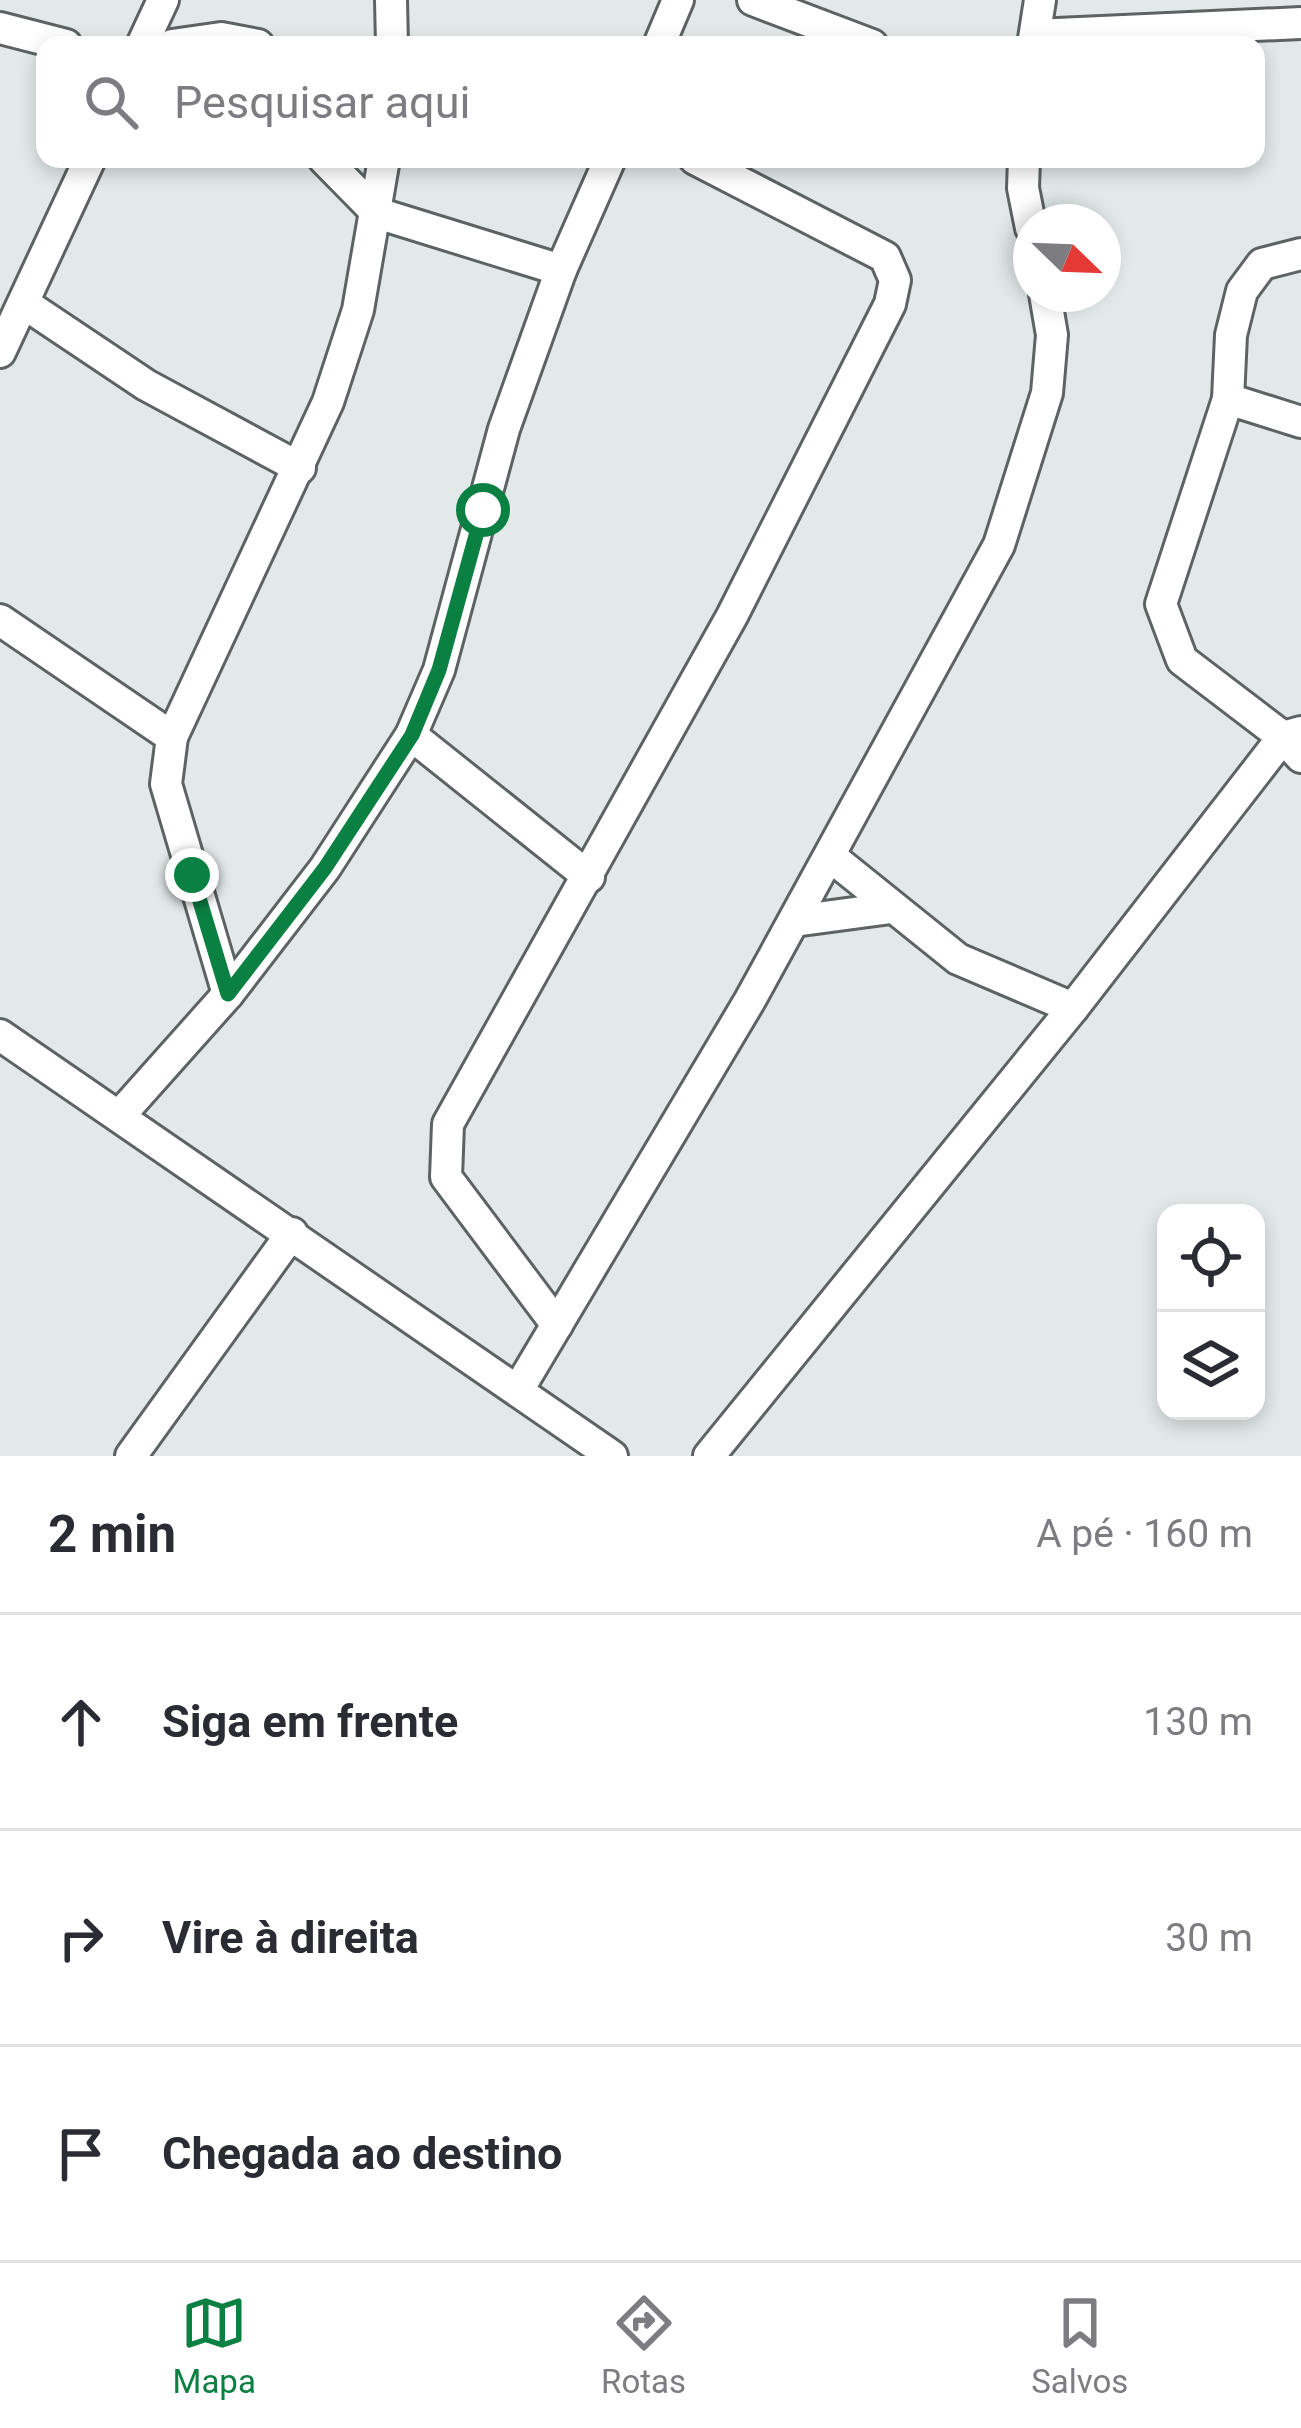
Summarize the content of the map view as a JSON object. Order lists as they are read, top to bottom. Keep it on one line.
{"north":"bottom right","page":{"search":"Pesquisar aqui","heading":["2 min","A pé · 160 m"],"list":[["Siga em frente","130 m"],["Vire à direita","30 m"],"Chegada ao destino"],"nav":["Mapa","Rotas","Salvos"]}}
